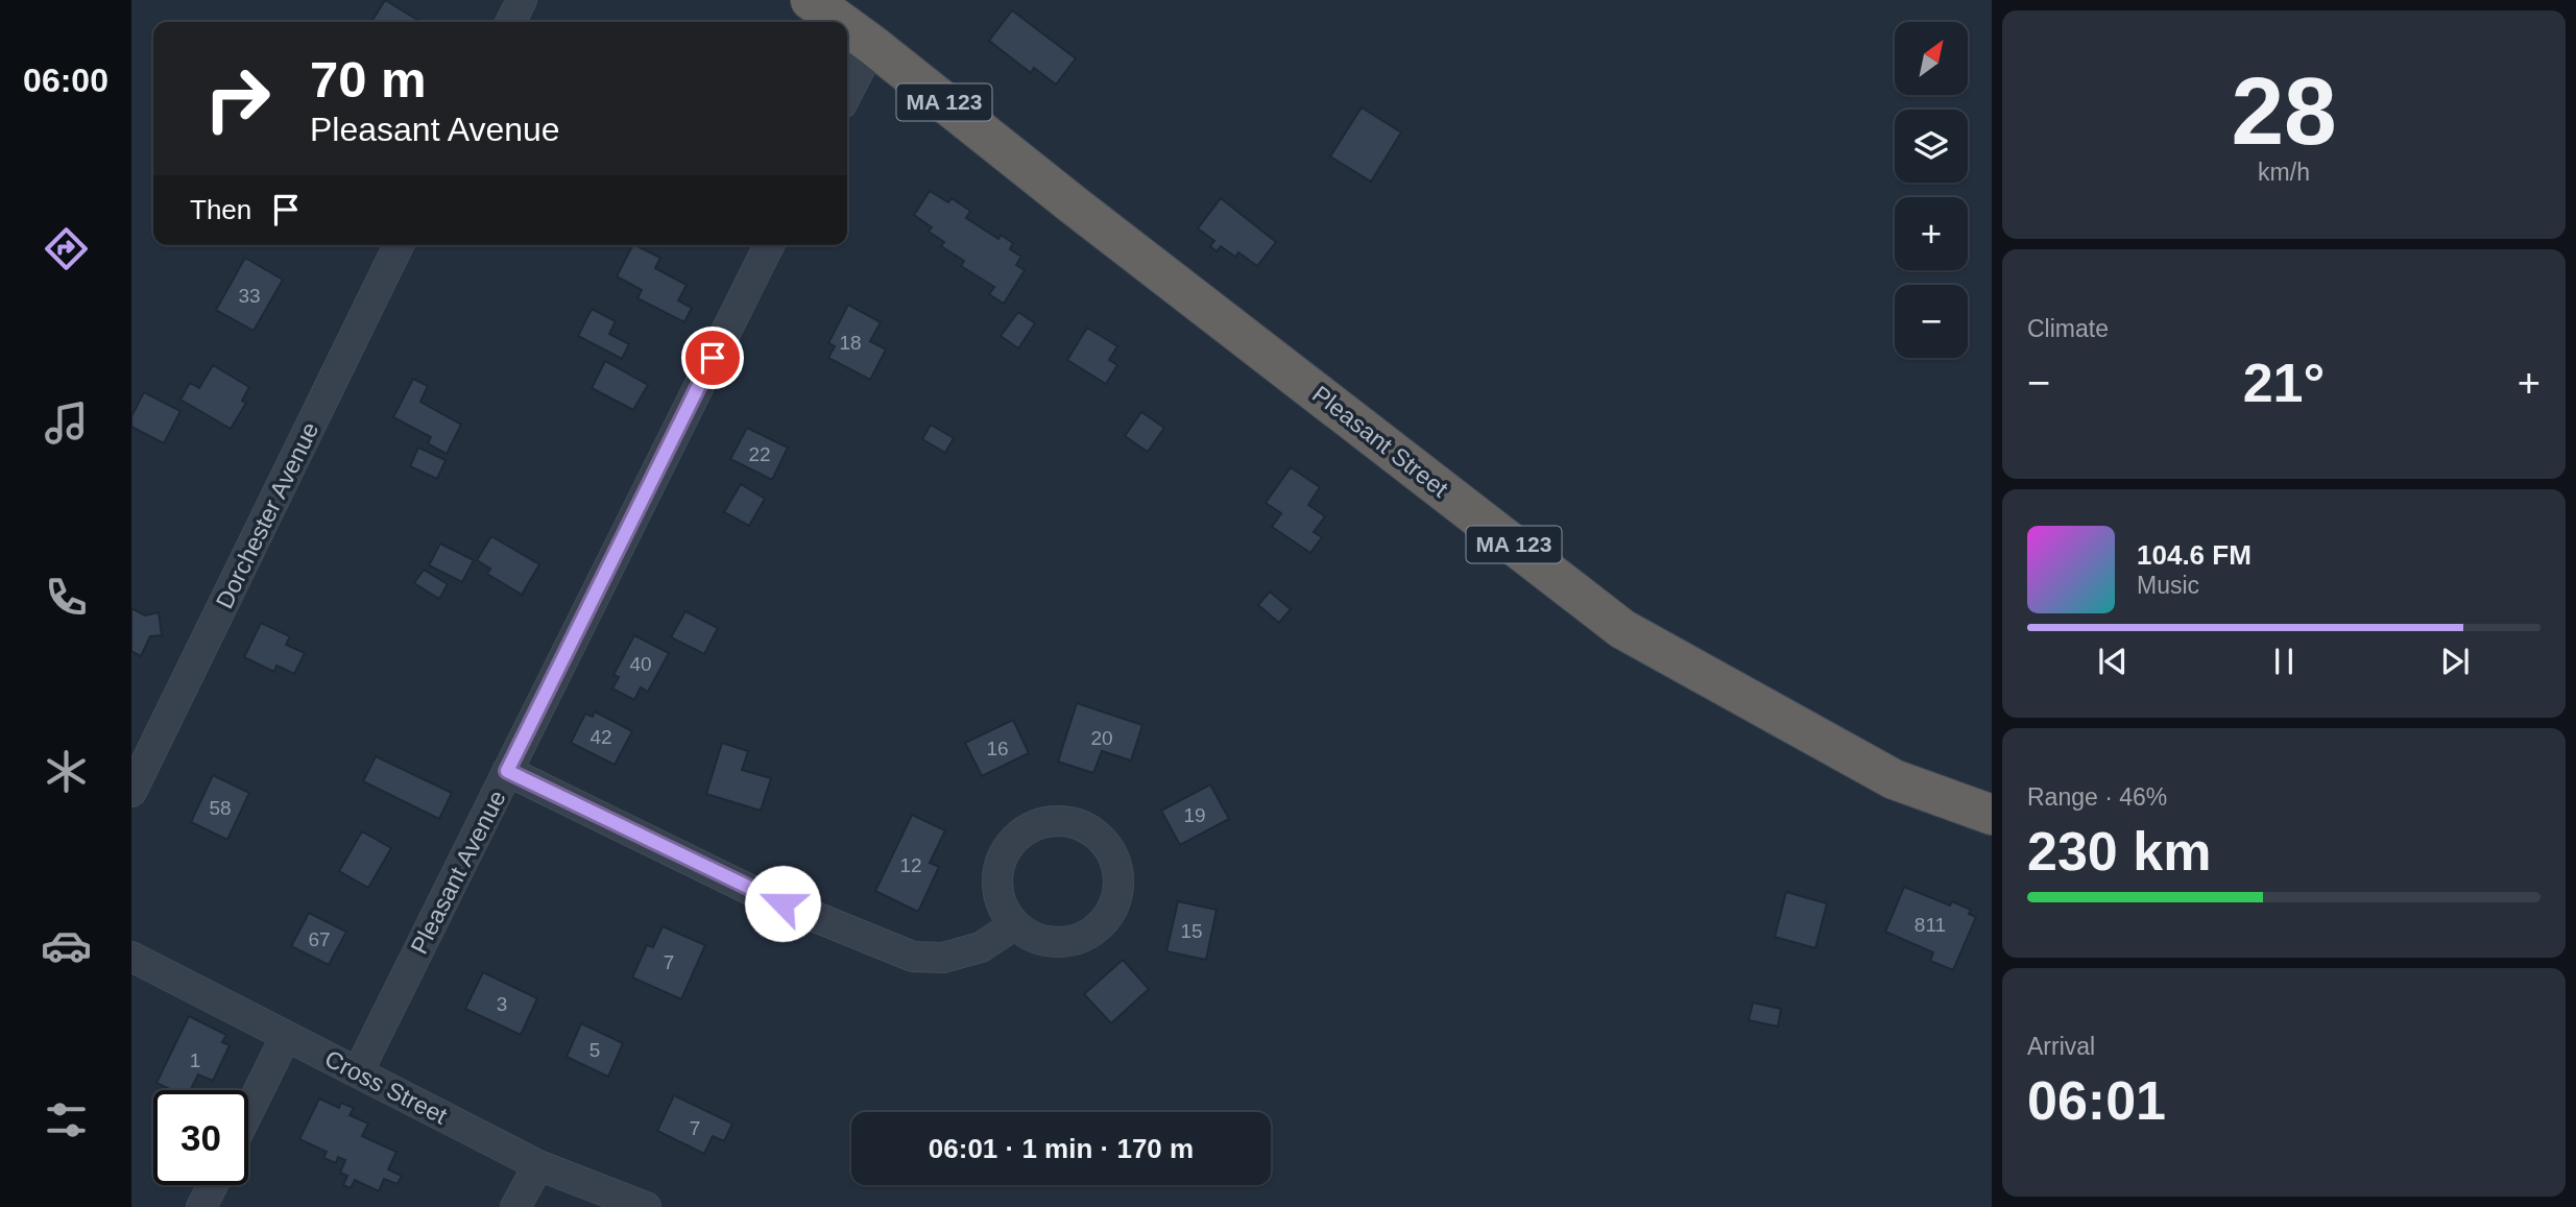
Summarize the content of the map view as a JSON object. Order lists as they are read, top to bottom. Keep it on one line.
{"streets":{"highway":["MA 123","Pleasant Street"],"street":["Dorchester Avenue","Pleasant Avenue","Cross Street"]},"crossings":[["Pleasant Avenue","Cross Street"]],"house_numbers":["33","18","22","40","42","20","16","58","19","12","811","15","67","7","3","5","1","7"],"north":"top right","page":{"tabs":"06:00","tile":[["28","km/h"],"Climate",["Range · 46%","230 km"],["Arrival","06:01"]],"map_buttons":["+","−"],"turn":["70 m","Pleasant Avenue"],"then":"Then","heat":["−","21°","+"],"song":["104.6 FM","Music"],"limit":"30","trip":"06:01 · 1 min · 170 m"}}
